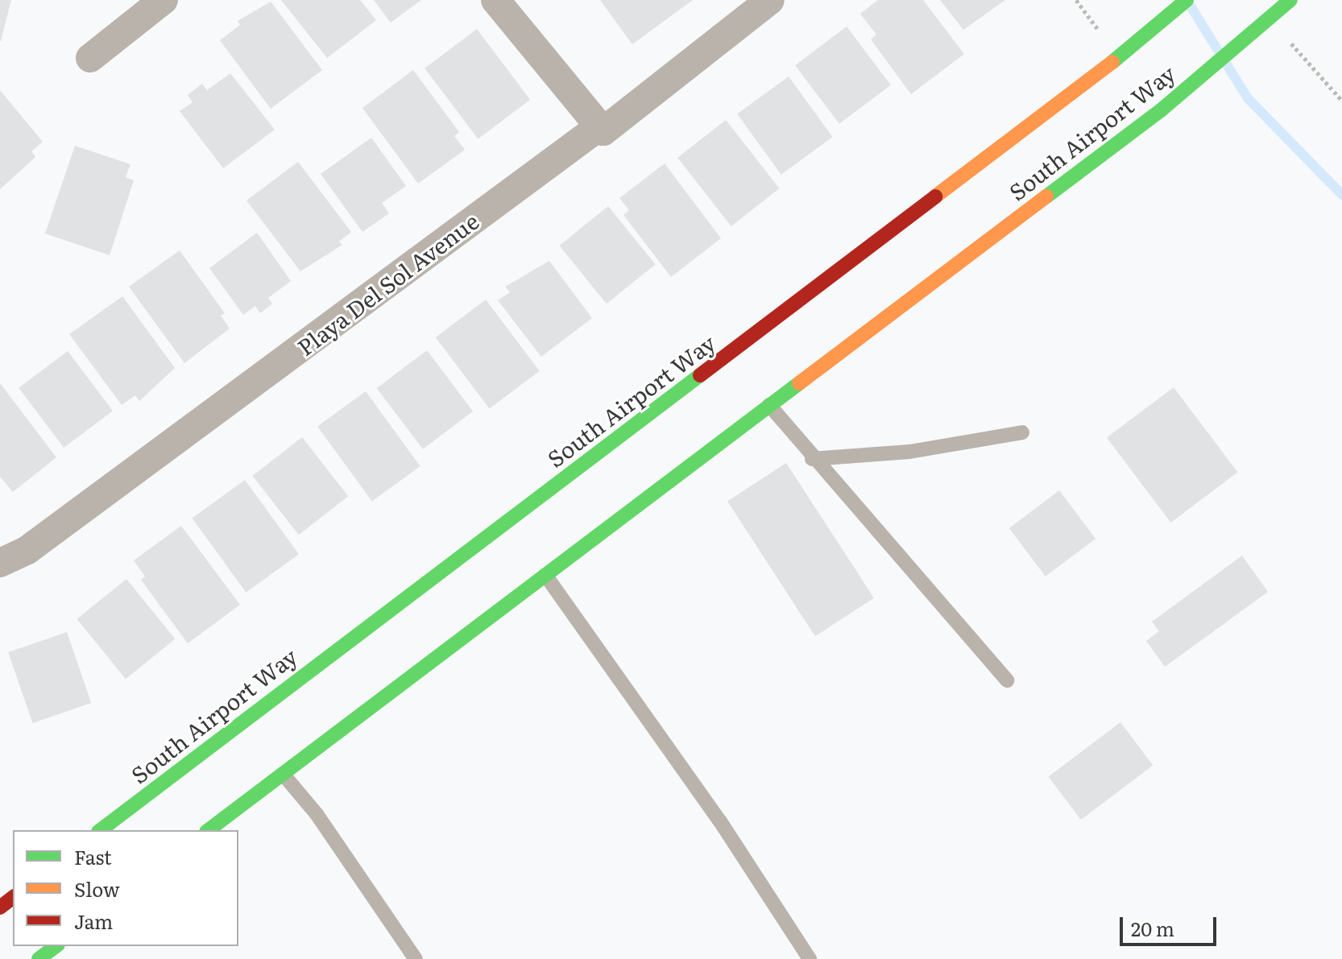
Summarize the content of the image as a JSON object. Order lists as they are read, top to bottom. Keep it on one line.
{"streets":{"main road":["South Airport Way"],"street":["Playa Del Sol Avenue"]},"legend":["Fast","Slow","Jam"],"scale_bar":"20 m"}
